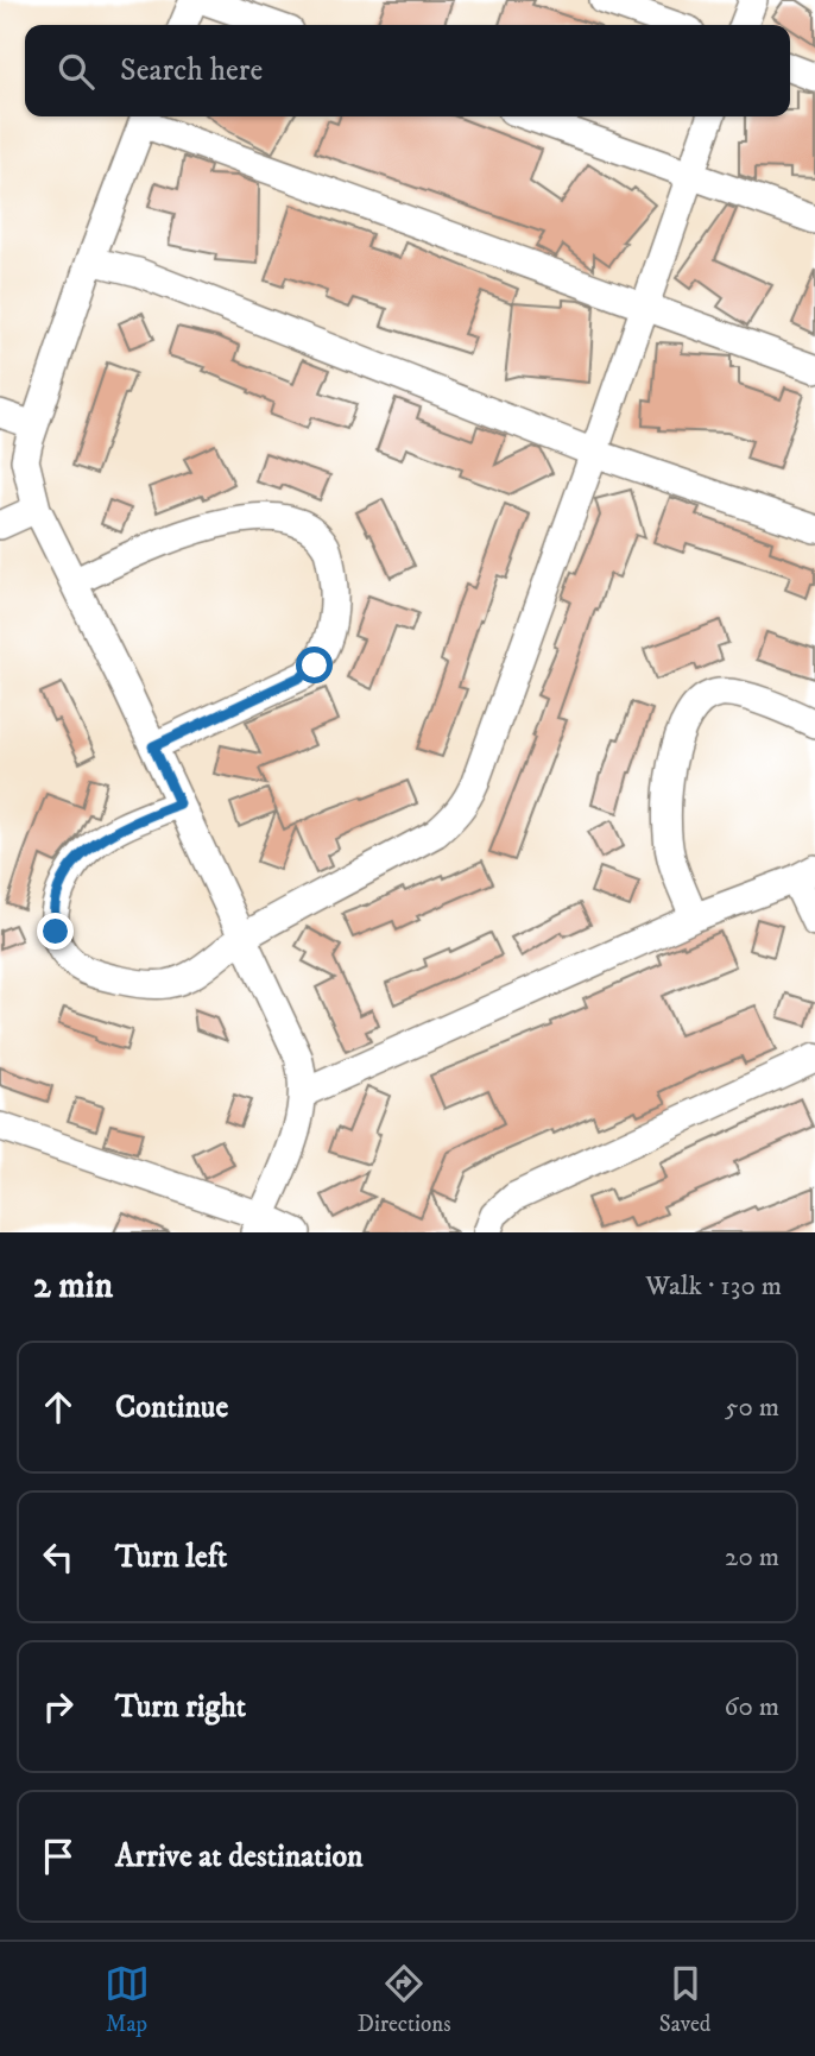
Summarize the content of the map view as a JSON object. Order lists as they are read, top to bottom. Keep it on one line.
{"page":{"search":"Search here","heading":["2 min","Walk · 130 m"],"list":[["Continue","50 m"],["Turn left","20 m"],["Turn right","60 m"],"Arrive at destination"],"nav":["Map","Directions","Saved"]}}
